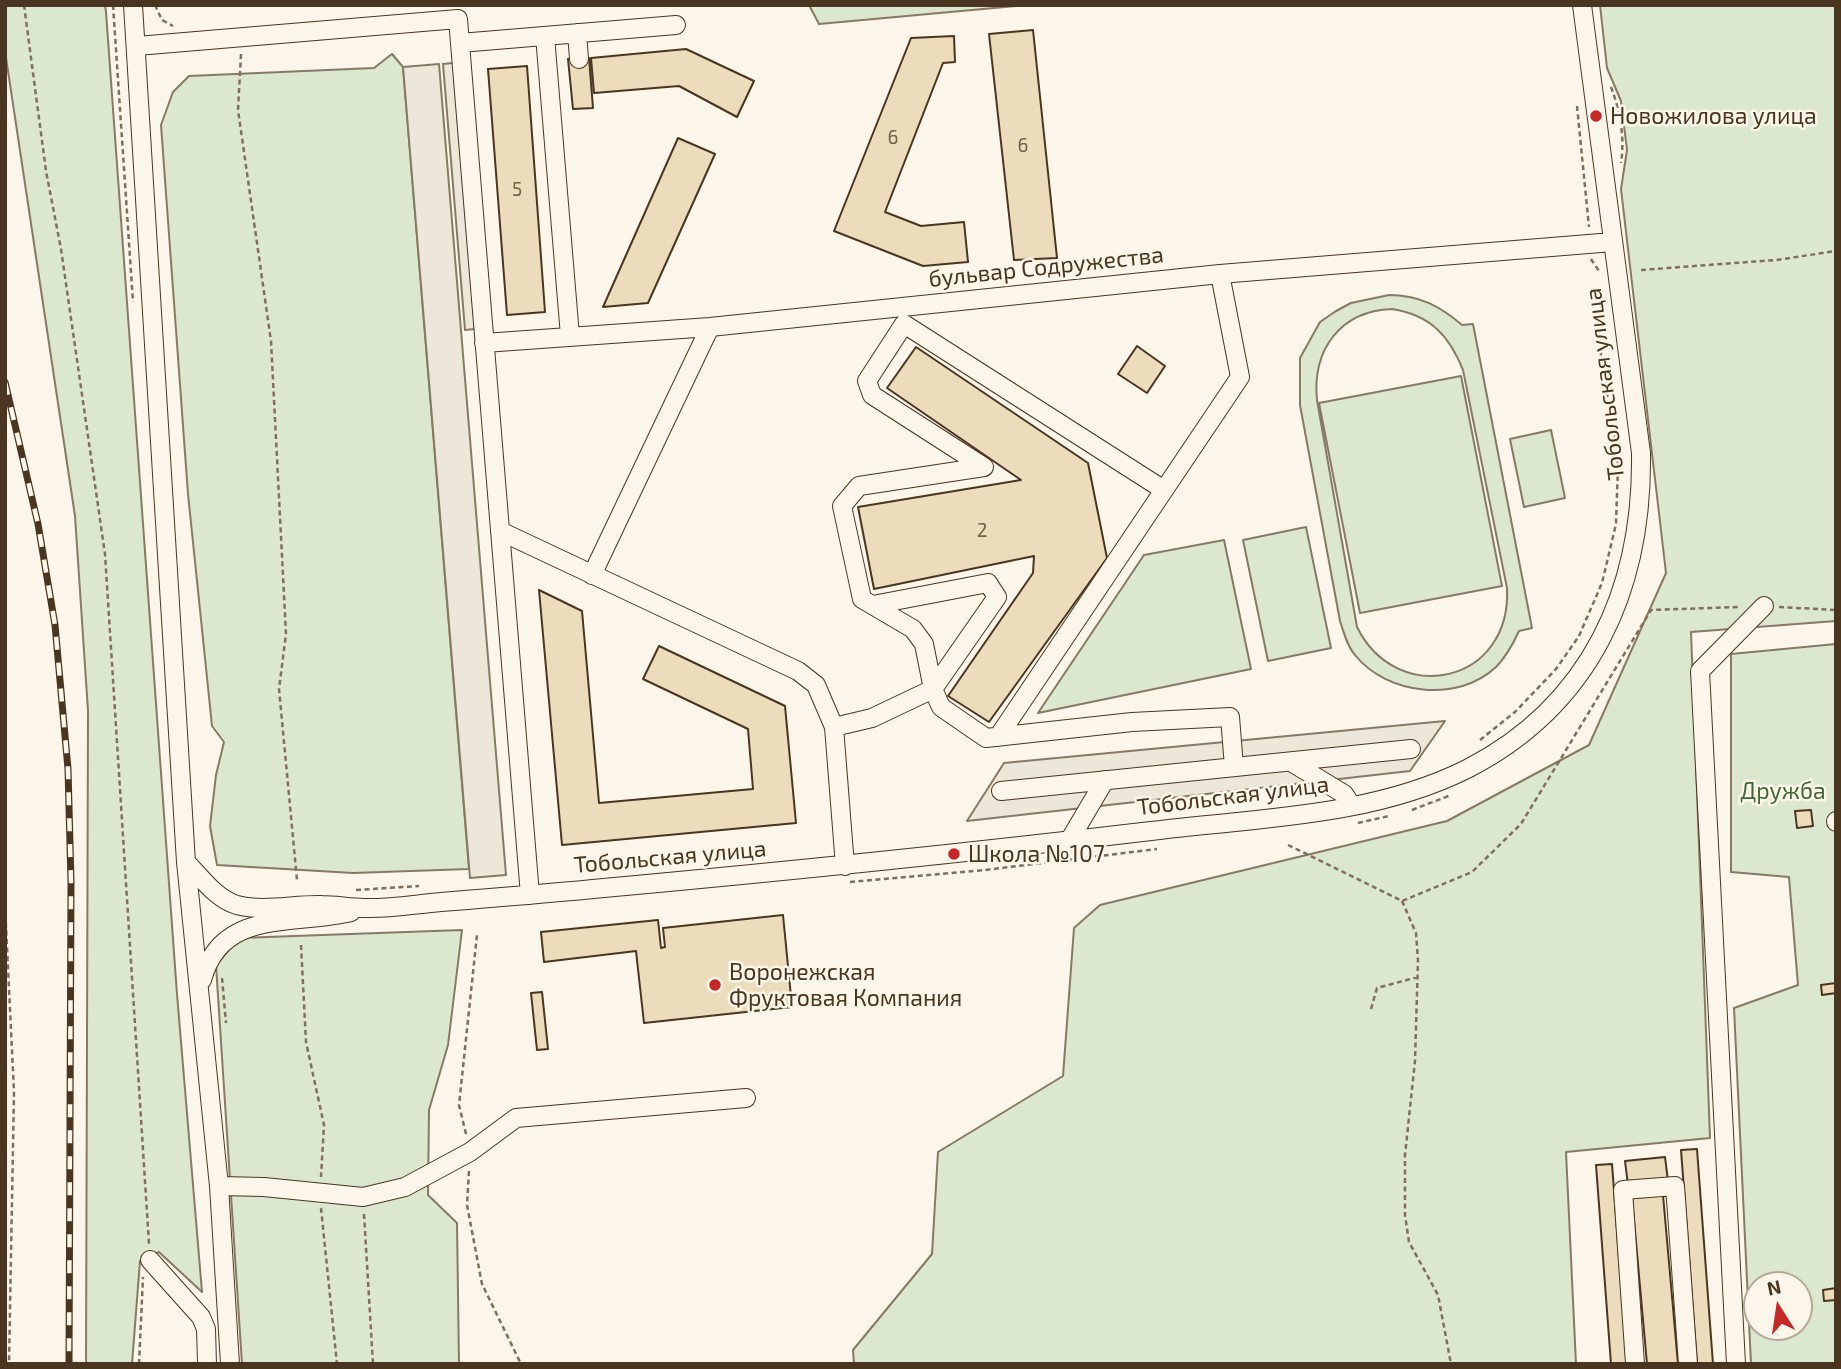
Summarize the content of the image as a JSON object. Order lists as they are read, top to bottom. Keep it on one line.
{"streets":{"street":["бульвар Содружества","Тобольская улица"]},"crossings":[["бульвар Содружества","Тобольская улица"]],"parks":["Дружба"],"places":["Новожилова улица","Школа №107","Воронежская Фруктовая Компания"],"house_numbers":["6","6","5","2"],"north":"top"}
